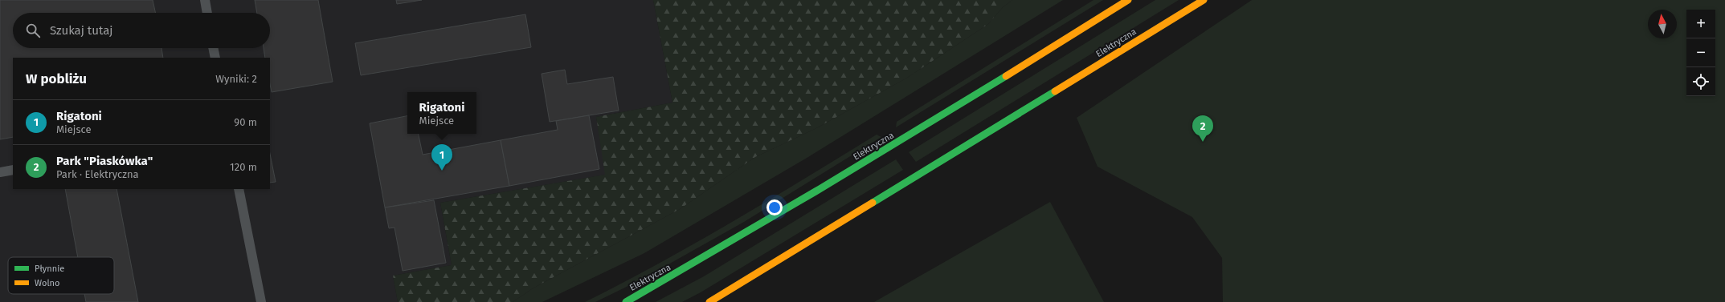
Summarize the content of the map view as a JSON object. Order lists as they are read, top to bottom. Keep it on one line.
{"streets":{"main road":["Elektryczna"]},"legend":["Płynnie","Wolno"],"north":"top","page":{"map_buttons":["+","−"],"search":"Szukaj tutaj","heading":["W pobliżu","Wyniki: 2"],"popup":["Rigatoni","Miejsce"],"list":[{"mark":"1","name":"Rigatoni","note":"Miejsce","value":"90 m"},{"mark":"2","name":"Park \"Piaskówka\"","note":"Park · Elektryczna","value":"120 m"}],"pins":["2","1"]}}
